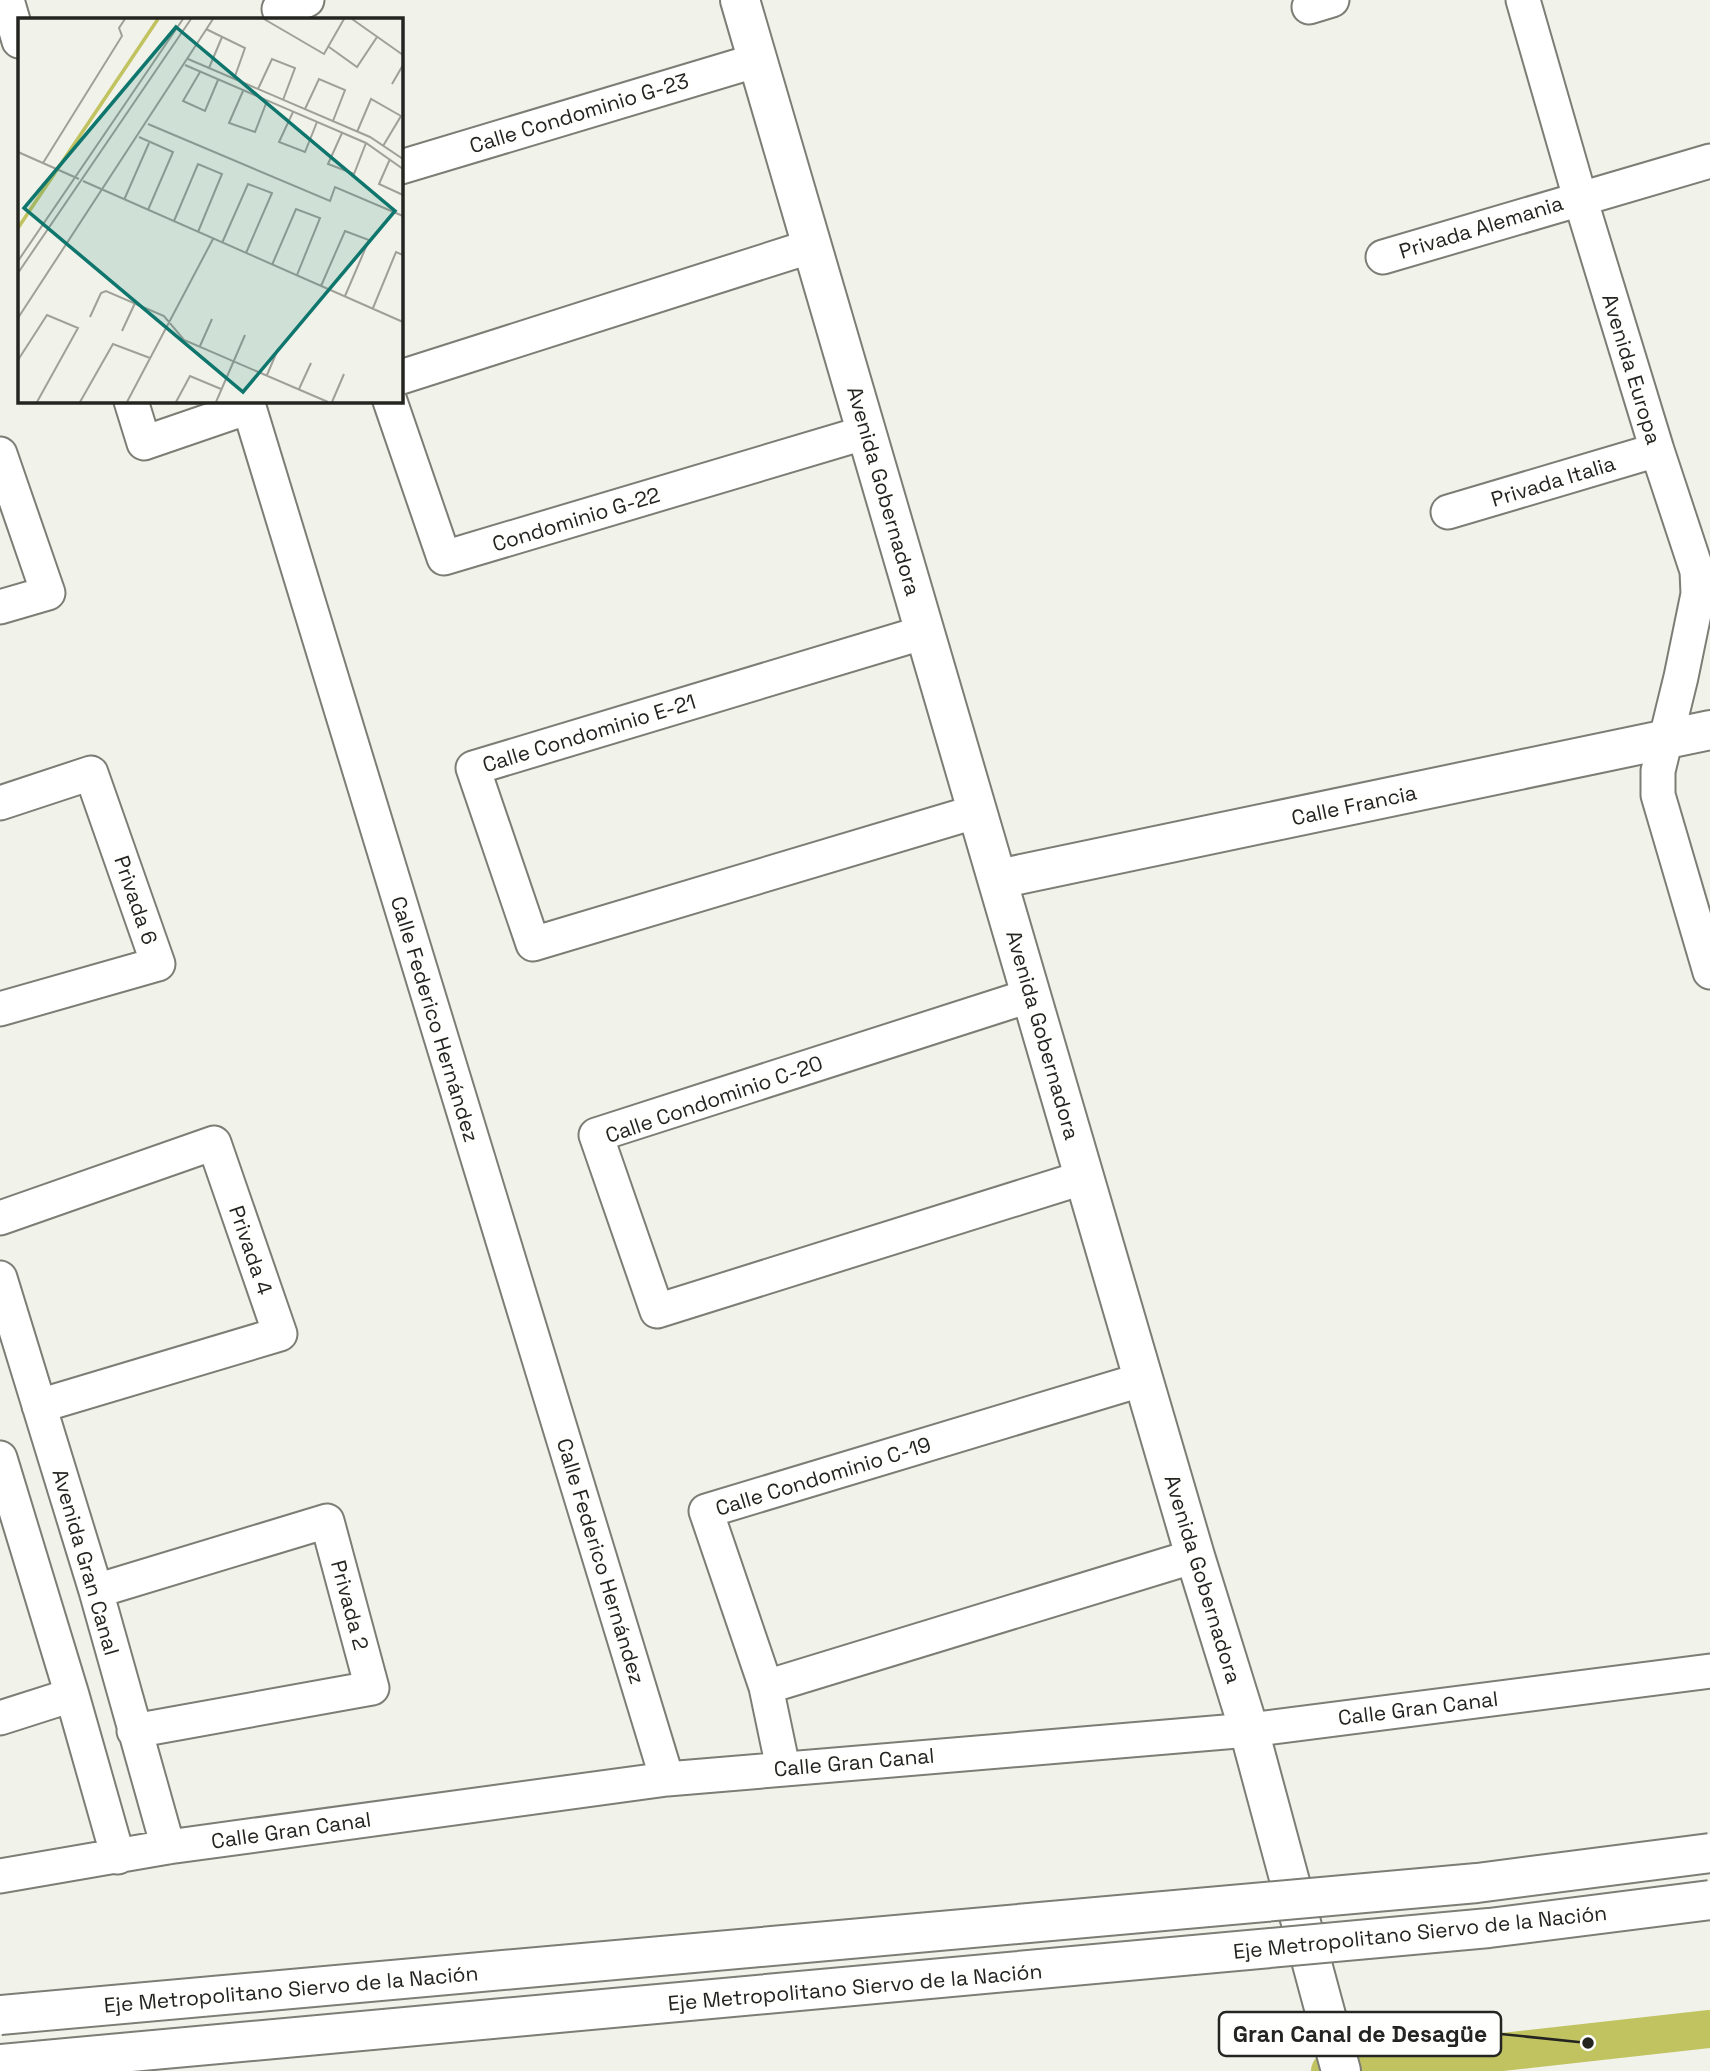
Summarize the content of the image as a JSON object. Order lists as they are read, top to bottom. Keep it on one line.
{"streets":{"main road":["Avenida Gobernadora","Calle Francia","Eje Metropolitano Siervo de la Nación"],"street":["Calle Condominio G-23","Privada Alemania","Avenida Europa","Privada Italia","Condominio G-22","Calle Condominio E-21","Privada 6","Calle Federico Hernández","Calle Condominio C-20","Privada 4","Calle Condominio C-19","Avenida Gran Canal","Privada 2","Calle Gran Canal"]},"crossings":[["Calle Condominio G-23","Avenida Gobernadora"],["Privada Alemania","Avenida Europa"],["Avenida Europa","Privada Italia"],["Avenida Europa","Calle Francia"],["Avenida Gobernadora","Condominio G-22"],["Avenida Gobernadora","Calle Condominio E-21"],["Avenida Gobernadora","Calle Francia"],["Avenida Gobernadora","Calle Condominio C-20"],["Avenida Gobernadora","Calle Condominio C-19"],["Avenida Gobernadora","Calle Gran Canal"],["Calle Federico Hernández","Calle Gran Canal"],["Privada 4","Avenida Gran Canal"],["Avenida Gran Canal","Privada 2"],["Avenida Gran Canal","Calle Gran Canal"]],"places":["Gran Canal de Desagüe"]}
